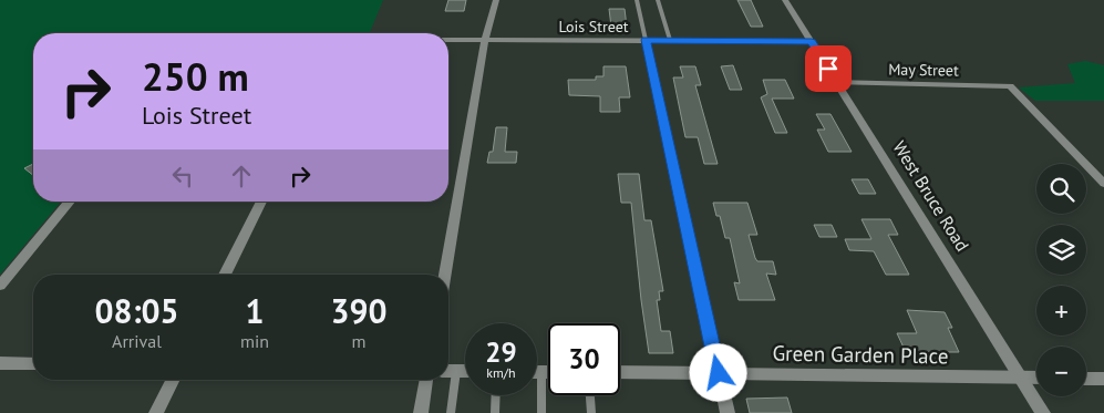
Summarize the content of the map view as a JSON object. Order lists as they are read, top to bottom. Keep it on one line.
{"streets":{"street":["Lois Street","May Street","West Bruce Road","Green Garden Place"]},"crossings":[["Lois Street","West Bruce Road"],["May Street","West Bruce Road"],["West Bruce Road","Green Garden Place"]],"page":{"turn":["250 m","Lois Street"],"map_buttons":["+","−"],"eta":["08:05","Arrival","1","min","390","m"],"speed":"29 km/h","limit":"30"}}
